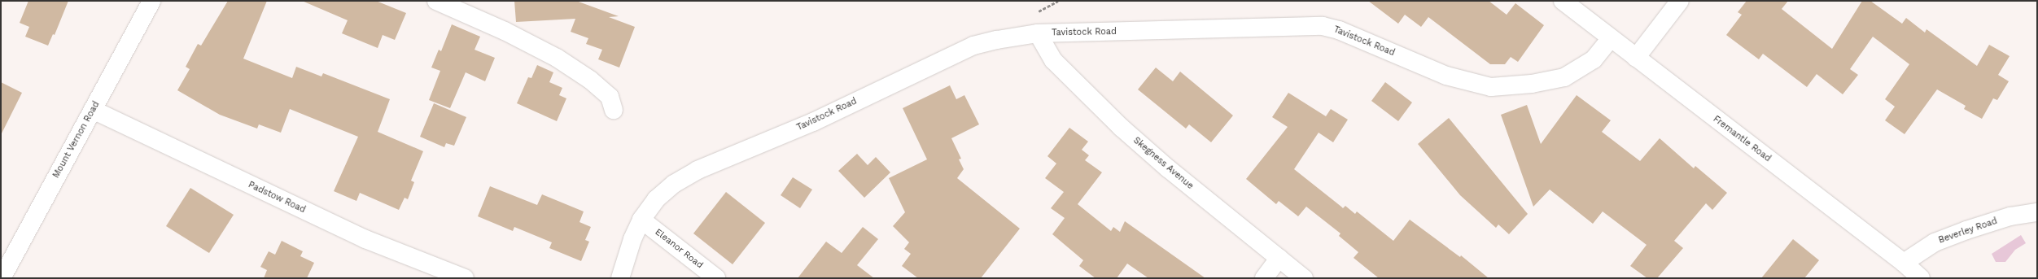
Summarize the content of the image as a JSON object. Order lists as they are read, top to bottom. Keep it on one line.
{"streets":{"street":["Tavistock Road","Fremantle Road","Mount Vernon Road","Skegness Avenue","Padstow Road","Beverley Road","Eleanor Road"]},"crossings":[["Tavistock Road","Fremantle Road"],["Tavistock Road","Skegness Avenue"],["Tavistock Road","Eleanor Road"],["Fremantle Road","Beverley Road"],["Mount Vernon Road","Padstow Road"]]}
